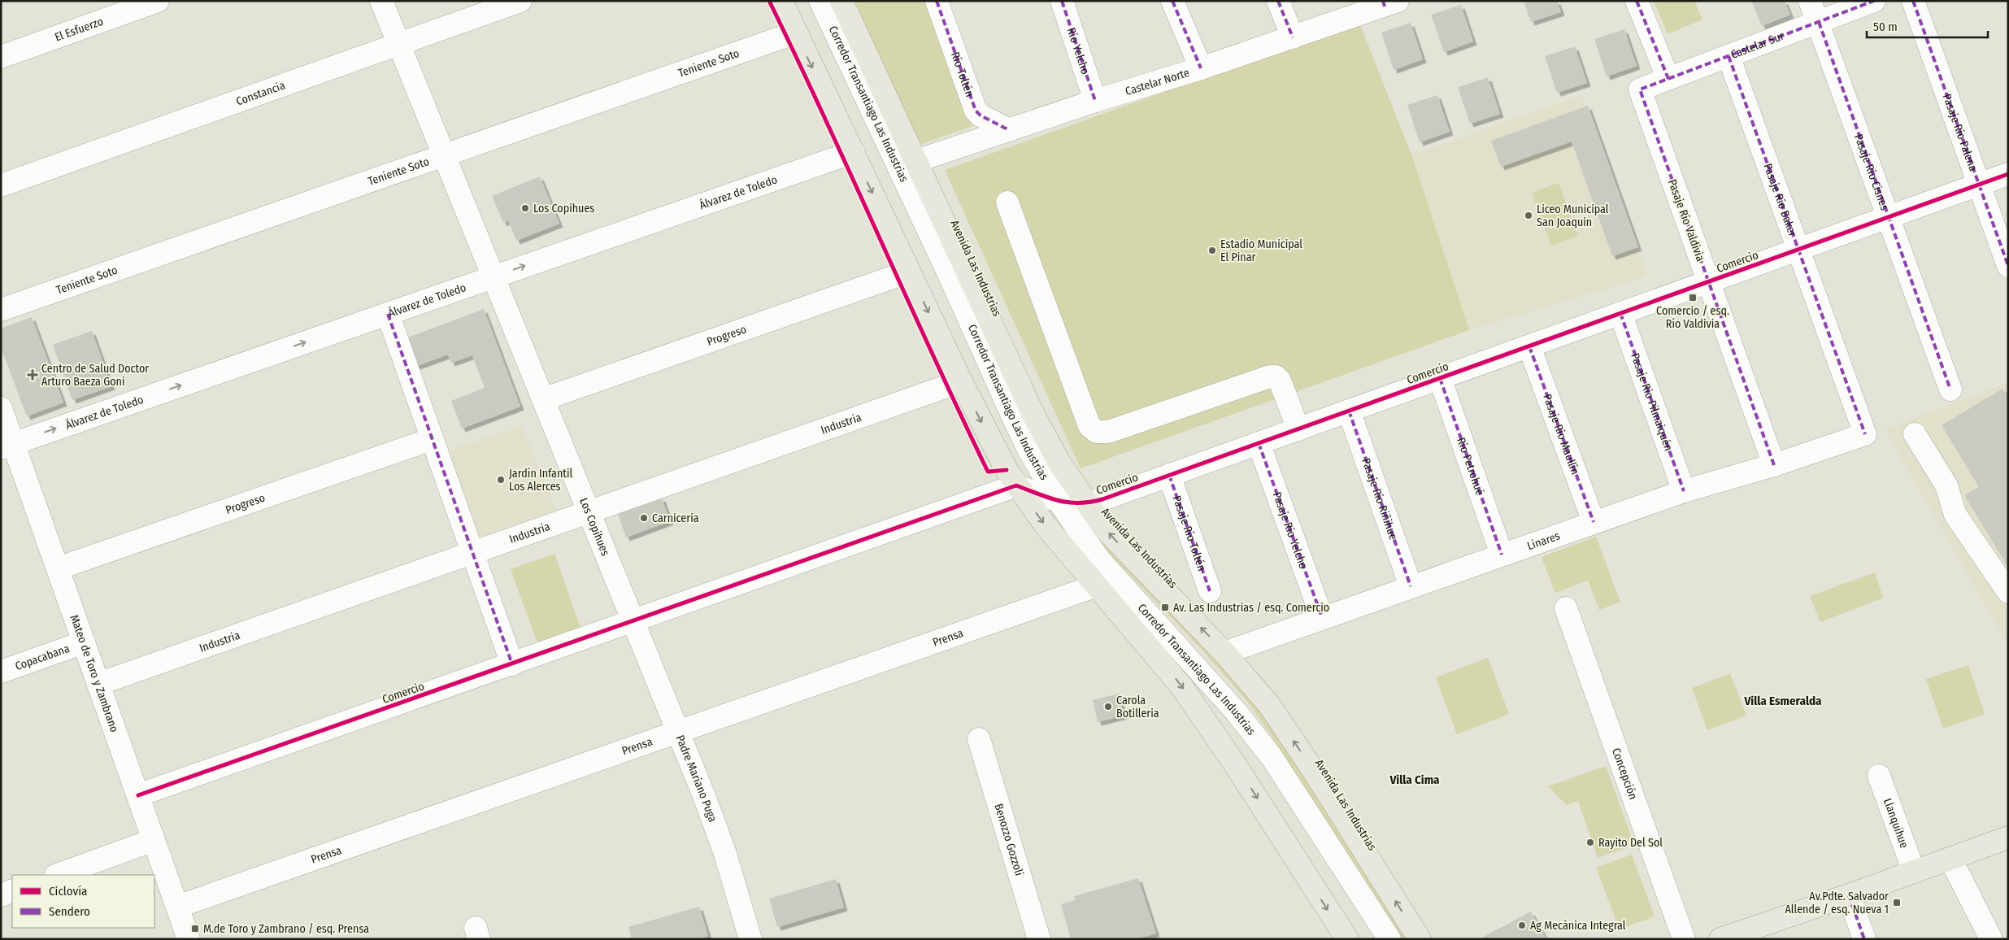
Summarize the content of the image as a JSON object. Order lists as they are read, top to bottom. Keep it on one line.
{"streets":{"main road":["Avenida Las Industrias"],"street":["El Esfuerzo","Castelar Sur","Río Yelcho","Teniente Soto","Río Toltén","Castelar Norte","Constancia","Corredor Transantiago Las Industrias","Pasaje Río Palena","Pasaje Río Cisnes","Álvarez de Toledo","Pasaje Río Baker","Pasaje Río Valdivia","Comercio","Progreso","Pasaje Río Pilmaiquén","Industria","Pasaje Río Maullín","Río Petrohué","Pasaje Río Riñihue","Los Copihues","Pasaje Río Yelcho","Pasaje Río Toltén","Linares","Prensa","Copacabana","Mateo de Toro y Zambrano","Concepción","Padre Mariano Puga","Llanquihue","Benozzo Gozzoli"]},"crossings":[["Castelar Sur","Pasaje Río Cisnes"],["Castelar Sur","Pasaje Río Baker"],["Castelar Sur","Pasaje Río Valdivia"],["Río Yelcho","Castelar Norte"],["Teniente Soto","Los Copihues"],["Río Toltén","Castelar Norte"],["Castelar Norte","Avenida Las Industrias"],["Constancia","Los Copihues"],["Corredor Transantiago Las Industrias","Comercio"],["Pasaje Río Palena","Comercio"],["Pasaje Río Cisnes","Comercio"],["Álvarez de Toledo","Los Copihues"],["Álvarez de Toledo","Mateo de Toro y Zambrano"],["Pasaje Río Baker","Comercio"],["Pasaje Río Baker","Linares"],["Pasaje Río Valdivia","Comercio"],["Pasaje Río Valdivia","Linares"],["Comercio","Avenida Las Industrias"],["Comercio","Pasaje Río Pilmaiquén"],["Comercio","Pasaje Río Maullín"],["Comercio","Río Petrohué"],["Comercio","Pasaje Río Riñihue"],["Comercio","Los Copihues"],["Comercio","Pasaje Río Yelcho"],["Comercio","Pasaje Río Toltén"],["Comercio","Mateo de Toro y Zambrano"],["Comercio","Padre Mariano Puga"],["Avenida Las Industrias","Linares"],["Progreso","Los Copihues"],["Progreso","Mateo de Toro y Zambrano"],["Pasaje Río Pilmaiquén","Linares"],["Industria","Los Copihues"],["Industria","Mateo de Toro y Zambrano"],["Pasaje Río Maullín","Linares"],["Río Petrohué","Linares"],["Pasaje Río Riñihue","Linares"],["Los Copihues","Padre Mariano Puga"],["Pasaje Río Yelcho","Linares"],["Prensa","Mateo de Toro y Zambrano"],["Prensa","Padre Mariano Puga"],["Copacabana","Mateo de Toro y Zambrano"]],"one_way":["Álvarez de Toledo"],"districts":["Villa Esmeralda","Villa Cima"],"places":{"other":["Los Copihues","Liceo Municipal San Joaquin","Estadio Municipal El Pinar","Jardín Infantil Los Alerces","Carniceria","Carola Botilleria","Rayito Del Sol","Ag Mecánica Integral"],"transit":["Comercio / esq. Río Valdivia","Av. Las Industrias / esq. Comercio","Av.Pdte. Salvador Allende / esq. Nueva 1","M.de Toro y Zambrano / esq. Prensa"],"health":["Centro de Salud Doctor Arturo Baeza Goni"]},"legend":["Ciclovía","Sendero"],"scale_bar":"50 m"}
